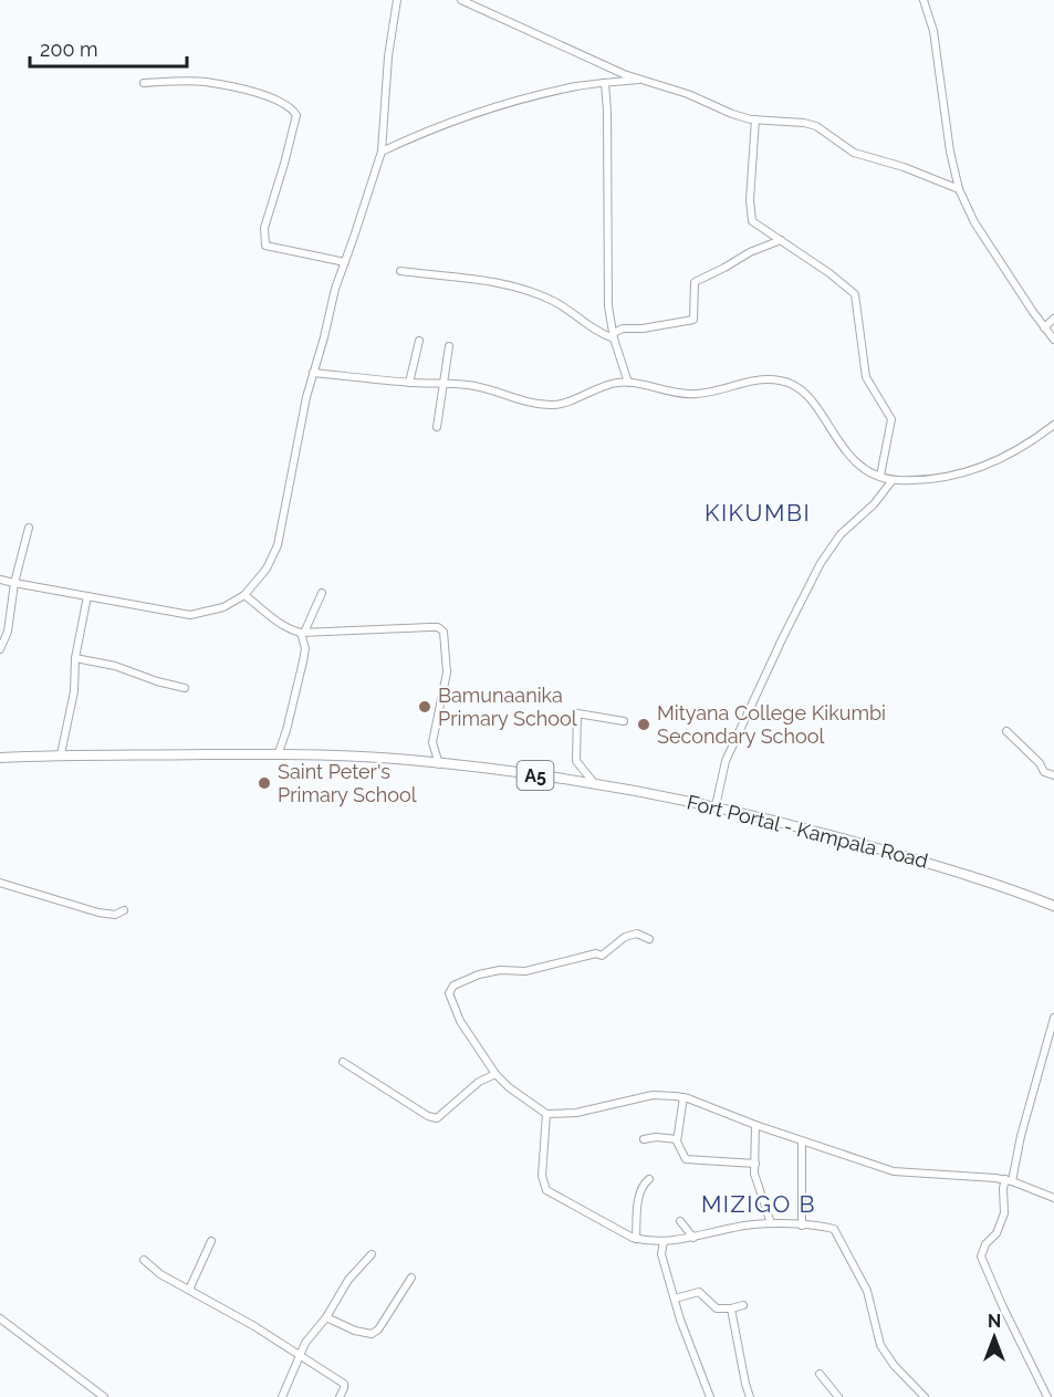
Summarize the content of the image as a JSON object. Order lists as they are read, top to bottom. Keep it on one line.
{"streets":{"main road":["A5","Fort Portal - Kampala Road"]},"districts":["KIKUMBI","MIZIGO B"],"places":["Bamunaanika Primary School","Mityana College Kikumbi Secondary School","Saint Peter's Primary School"],"scale_bar":"200 m","north":"top"}
